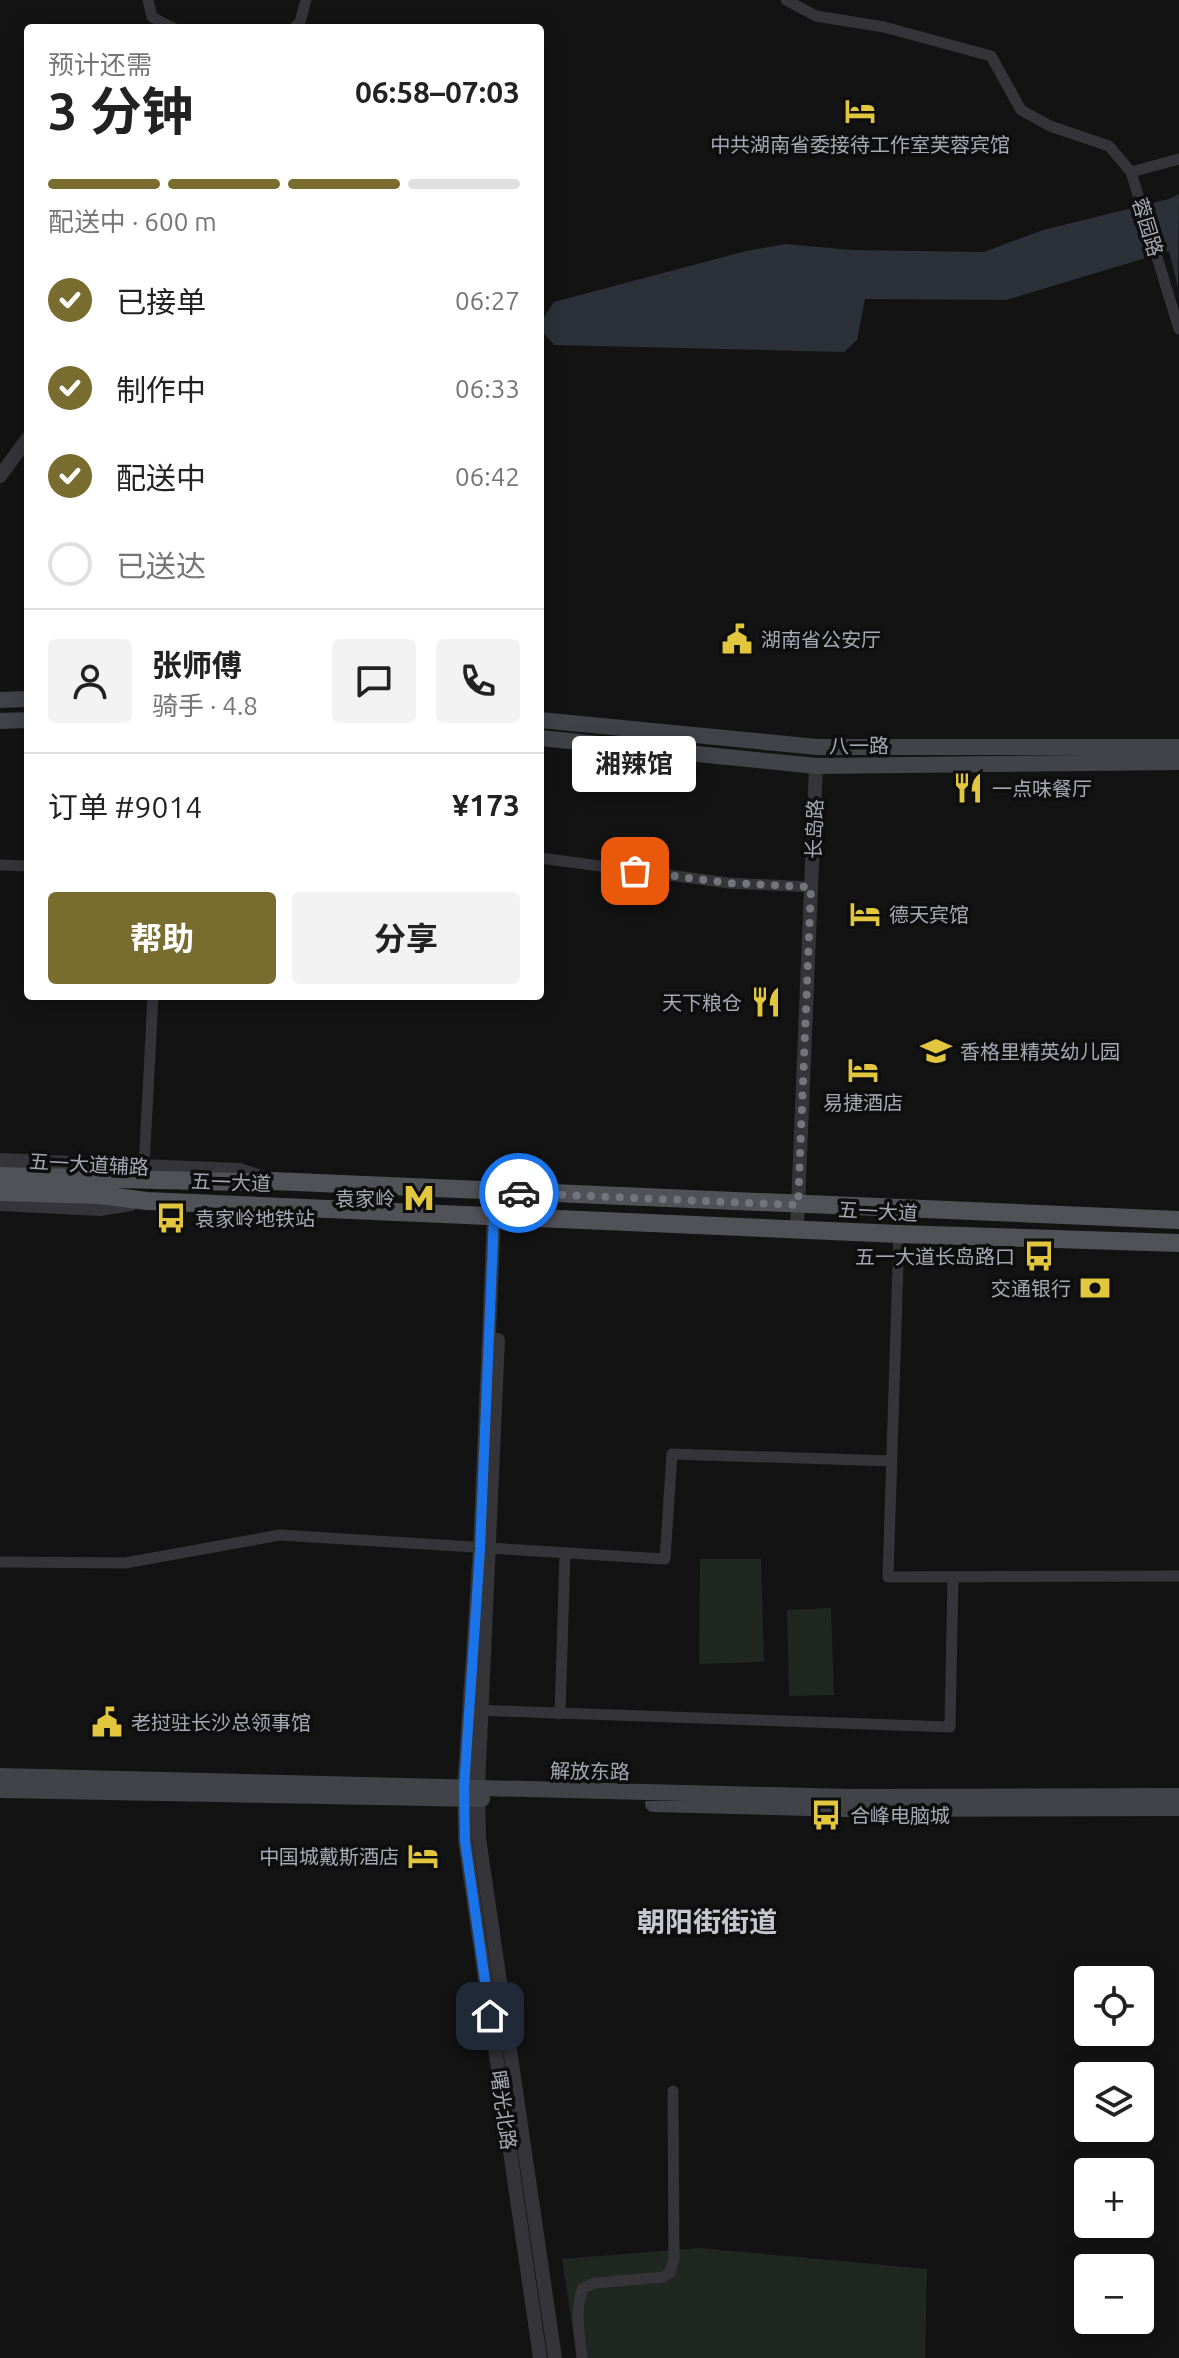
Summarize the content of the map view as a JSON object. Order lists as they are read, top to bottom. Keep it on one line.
{"streets":{"main road":["八一路","五一大道","解放东路"],"street":["蓉园路","长岛路","五一大道辅路","曙光北路"]},"crossings":[["八一路","长岛路"],["长岛路","五一大道"],["五一大道辅路","五一大道"],["五一大道","曙光北路"],["解放东路","曙光北路"]],"districts":["朝阳街街道"],"places":{"hotel":["中共湖南省委接待工作室芙蓉宾馆","德天宾馆","易捷酒店","中国城戴斯酒店"],"public building":["湖南省公安厅","老挝驻长沙总领事馆"],"restaurant":["一点味餐厅","天下粮仓"],"other":["湘辣馆"],"school or university":["香格里精英幼儿园"],"metro station":["袁家岭"],"bus stop":["袁家岭地铁站","五一大道长岛路口","合峰电脑城"],"bank":["交通银行"]},"page":{"heading":["3 分钟","预计还需","06:58–07:03"],"panel":["张师傅","骑手 · 4.8","订单 #9014","¥173"],"bar":"配送中 · 600 m","list":[["已接单","06:27"],["制作中","06:33"],["配送中","06:42"],"已送达"],"bubble":"湘辣馆","buttons":["帮助","分享"],"map_buttons":["+","−"]}}
